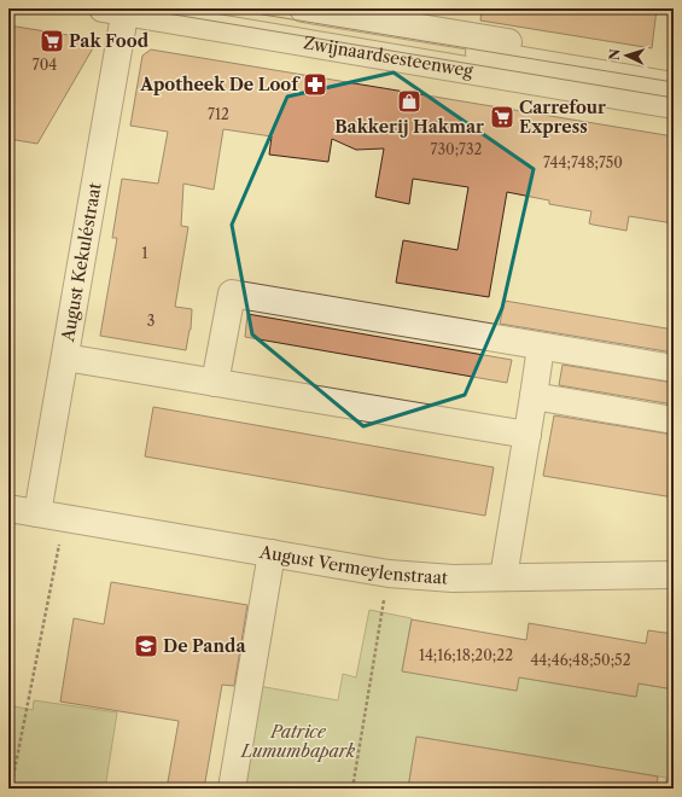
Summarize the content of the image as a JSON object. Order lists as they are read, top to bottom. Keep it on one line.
{"streets":{"street":["Zwijnaardsesteenweg","August Kekuléstraat","August Vermeylenstraat"]},"crossings":[["Zwijnaardsesteenweg","August Kekuléstraat"],["August Kekuléstraat","August Vermeylenstraat"]],"parks":["Patrice Lumumbapark"],"places":{"supermarket":["Pak Food","Carrefour Express"],"pharmacy":["Apotheek De Loof"],"shop":["Bakkerij Hakmar"],"school or university":["De Panda"]},"house_numbers":["704","712","730;732","744;748;750","1","3","14;16;18;20;22","44;46;48;50;52"],"north":"left"}
